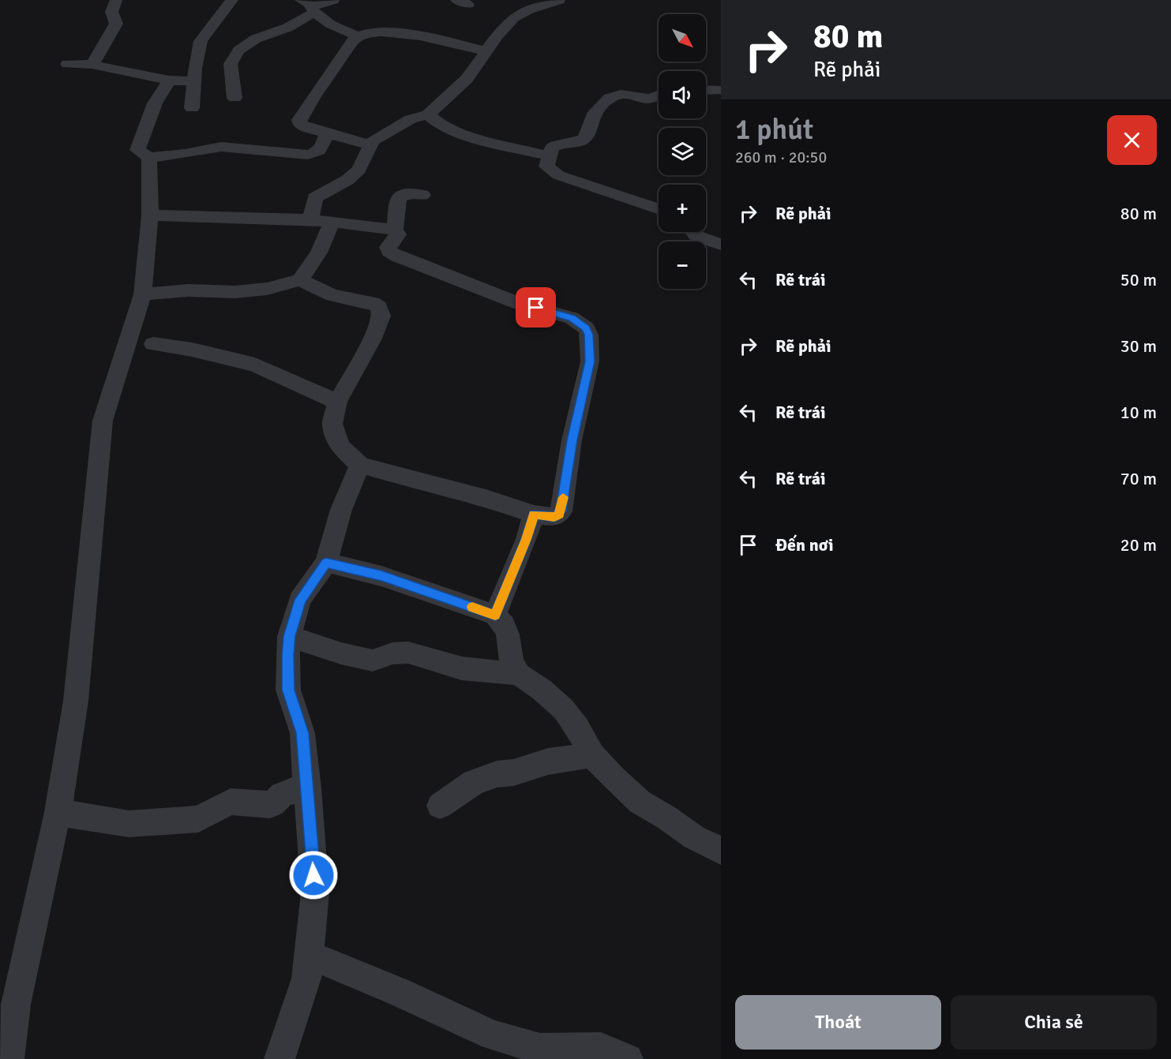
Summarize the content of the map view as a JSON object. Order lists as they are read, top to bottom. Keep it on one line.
{"north":"bottom right","page":{"turn":["80 m","Rẽ phải"],"map_buttons":["+","−"],"heading":["1 phút","260 m · 20:50"],"list":[{"name":"Rẽ phải","value":"80 m"},{"name":"Rẽ trái","value":"50 m"},{"name":"Rẽ phải","value":"30 m"},{"name":"Rẽ trái","value":"10 m"},{"name":"Rẽ trái","value":"70 m"},{"name":"Đến nơi","value":"20 m"}],"buttons":["Thoát","Chia sẻ"]}}
